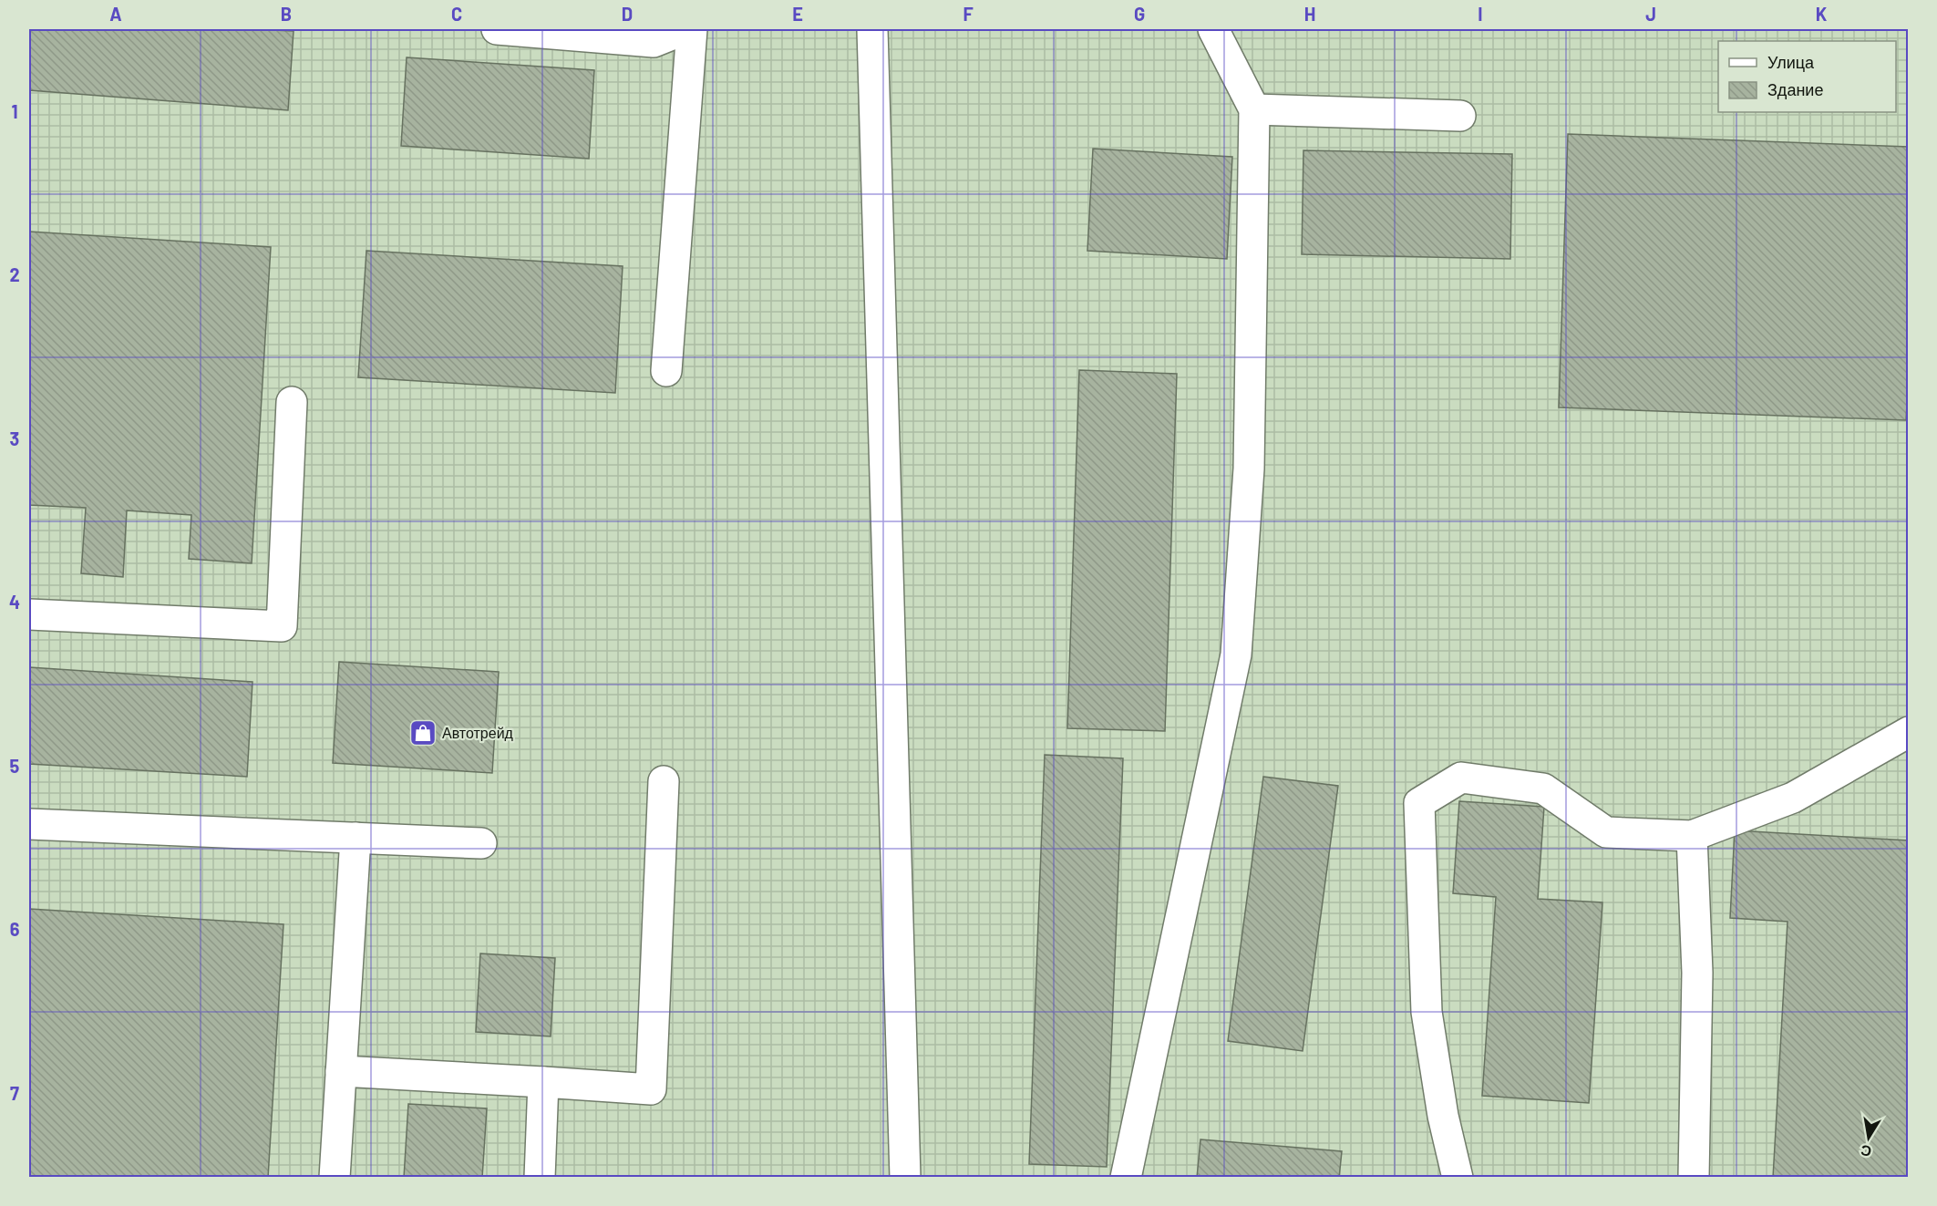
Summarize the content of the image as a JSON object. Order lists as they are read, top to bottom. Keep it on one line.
{"places":{"shop":["Автотрейд"]},"legend":["Улица","Здание"],"north":"bottom","grid":{"columns":["A","B","C","D","E","F","G","H","I","J","K"],"rows":["1","2","3","4","5","6","7"]}}
